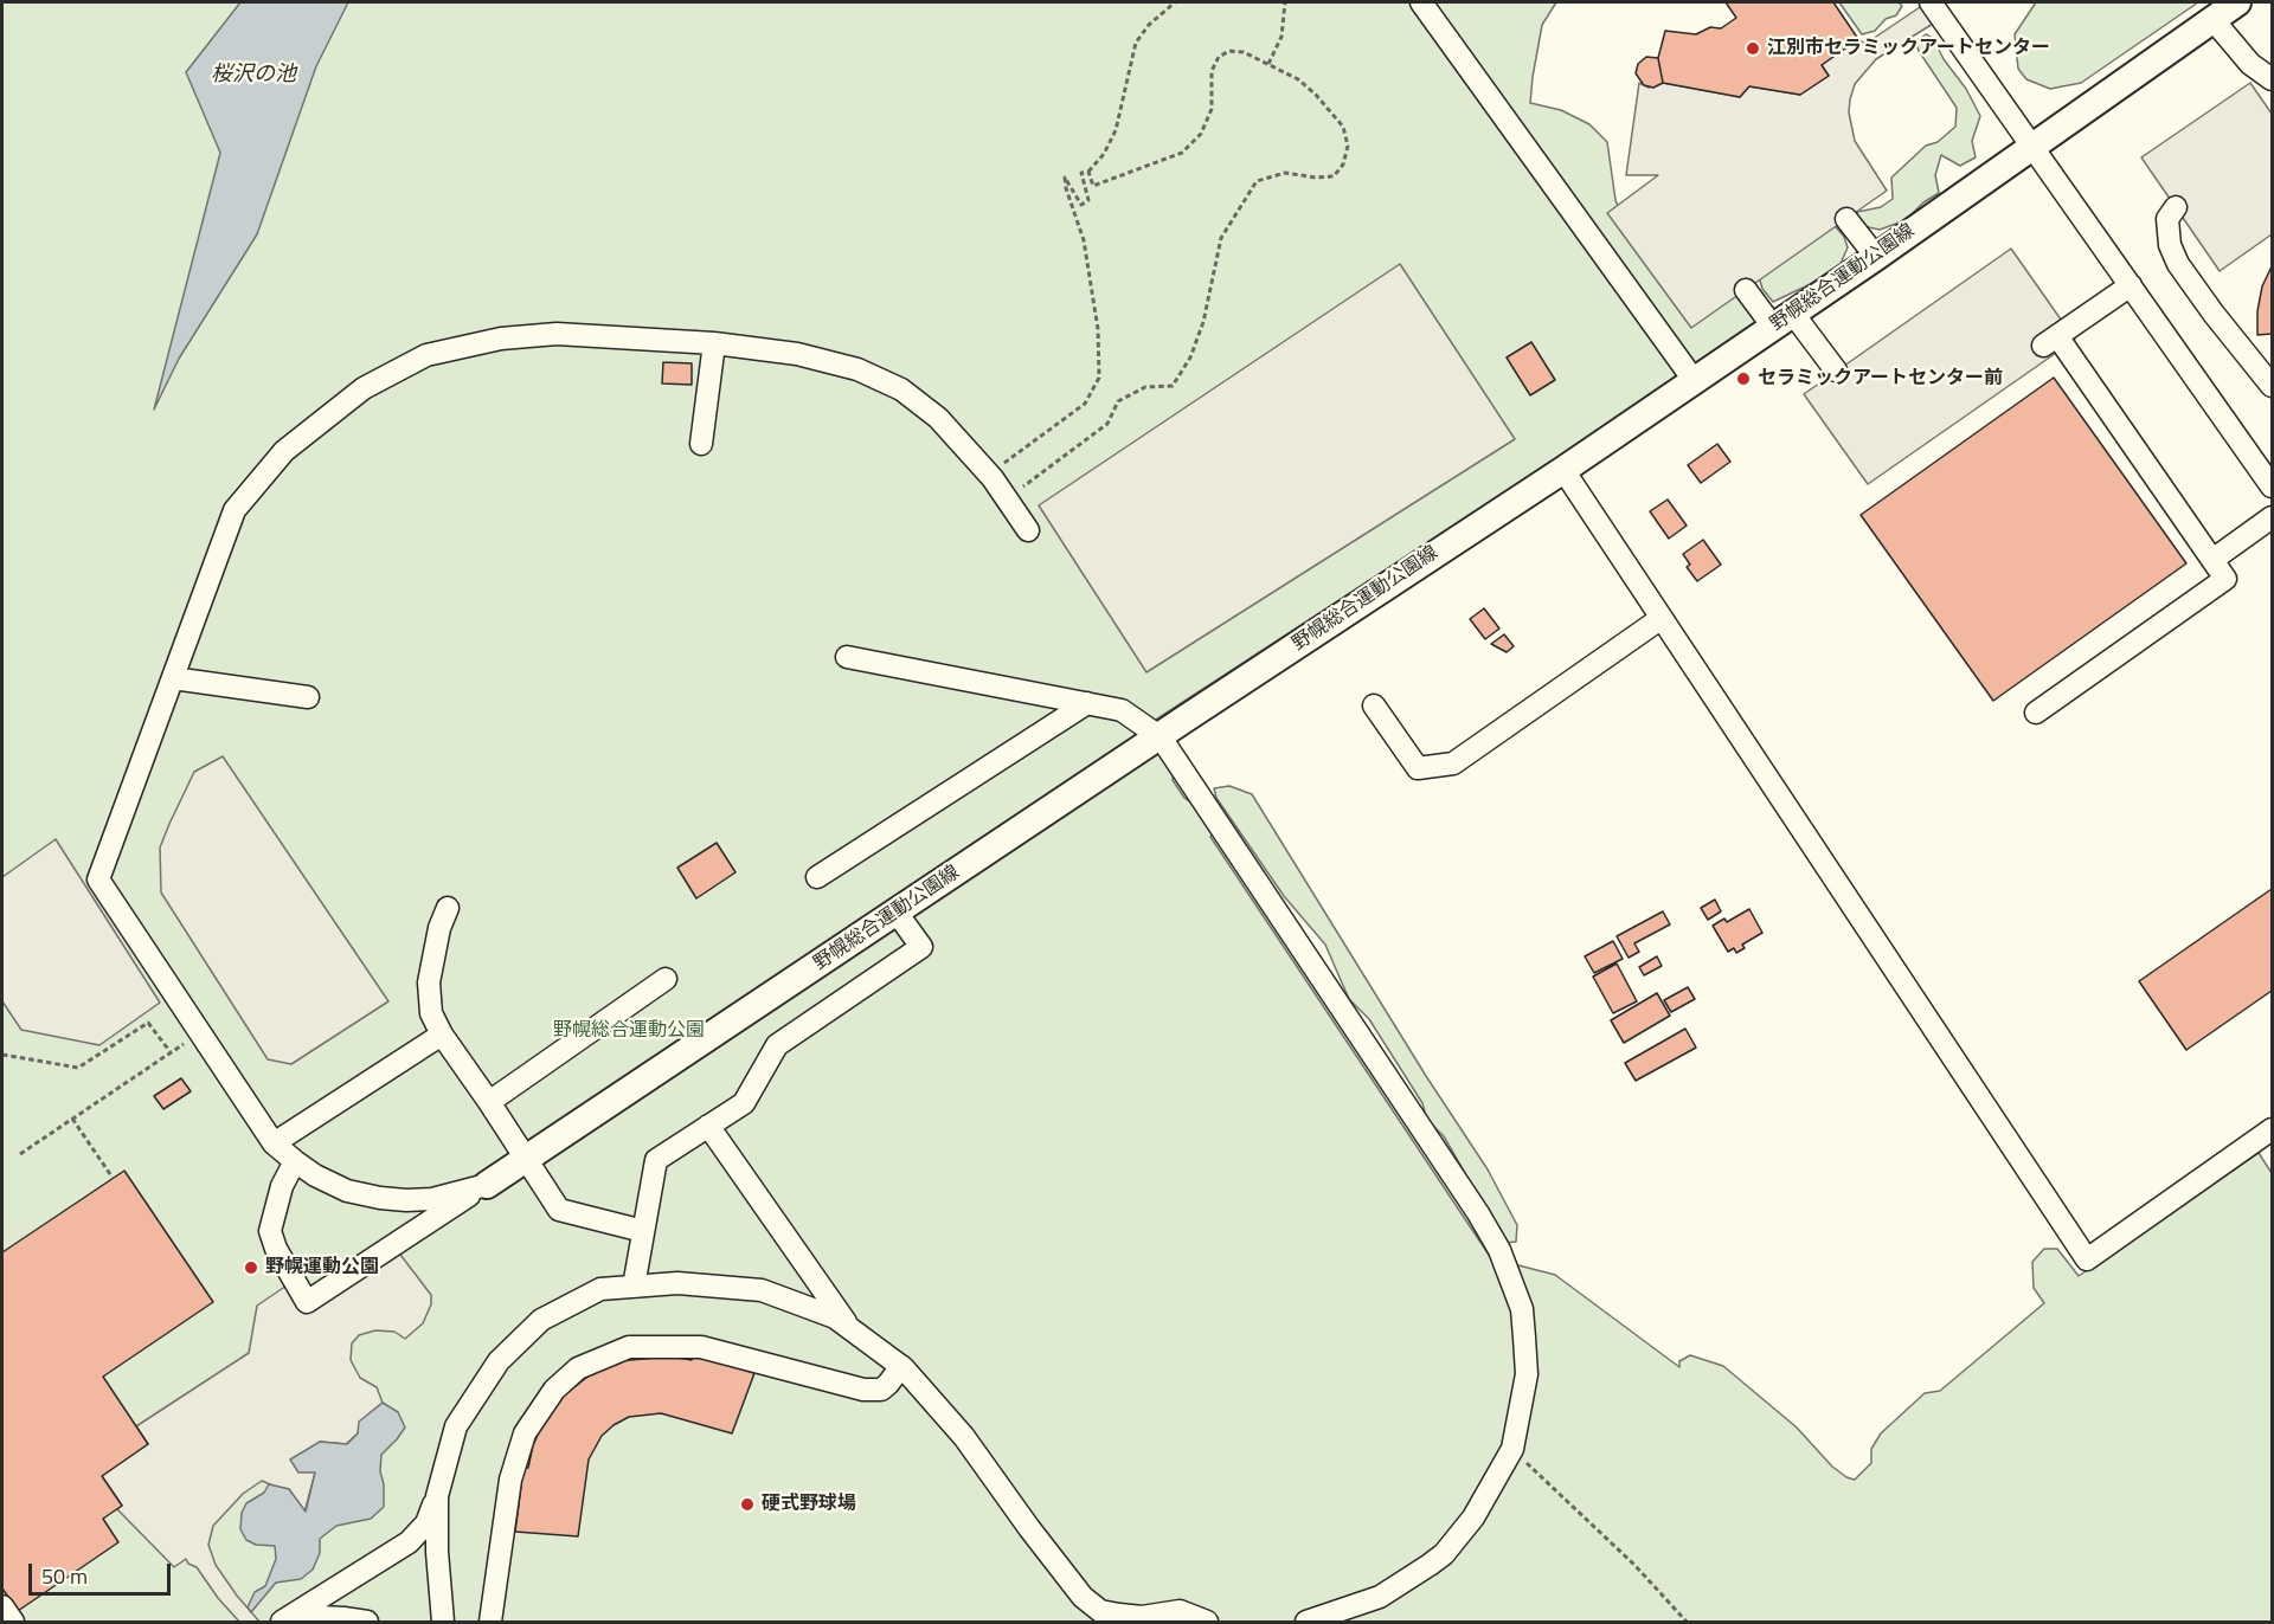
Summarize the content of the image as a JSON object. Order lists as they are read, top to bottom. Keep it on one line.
{"streets":{"main road":["野幌総合運動公園線"]},"water":["桜沢の池"],"parks":["野幌総合運動公園"],"places":["江別市セラミックアートセンター","セラミックアートセンター前","野幌運動公園","硬式野球場"],"scale_bar":"50 m"}
